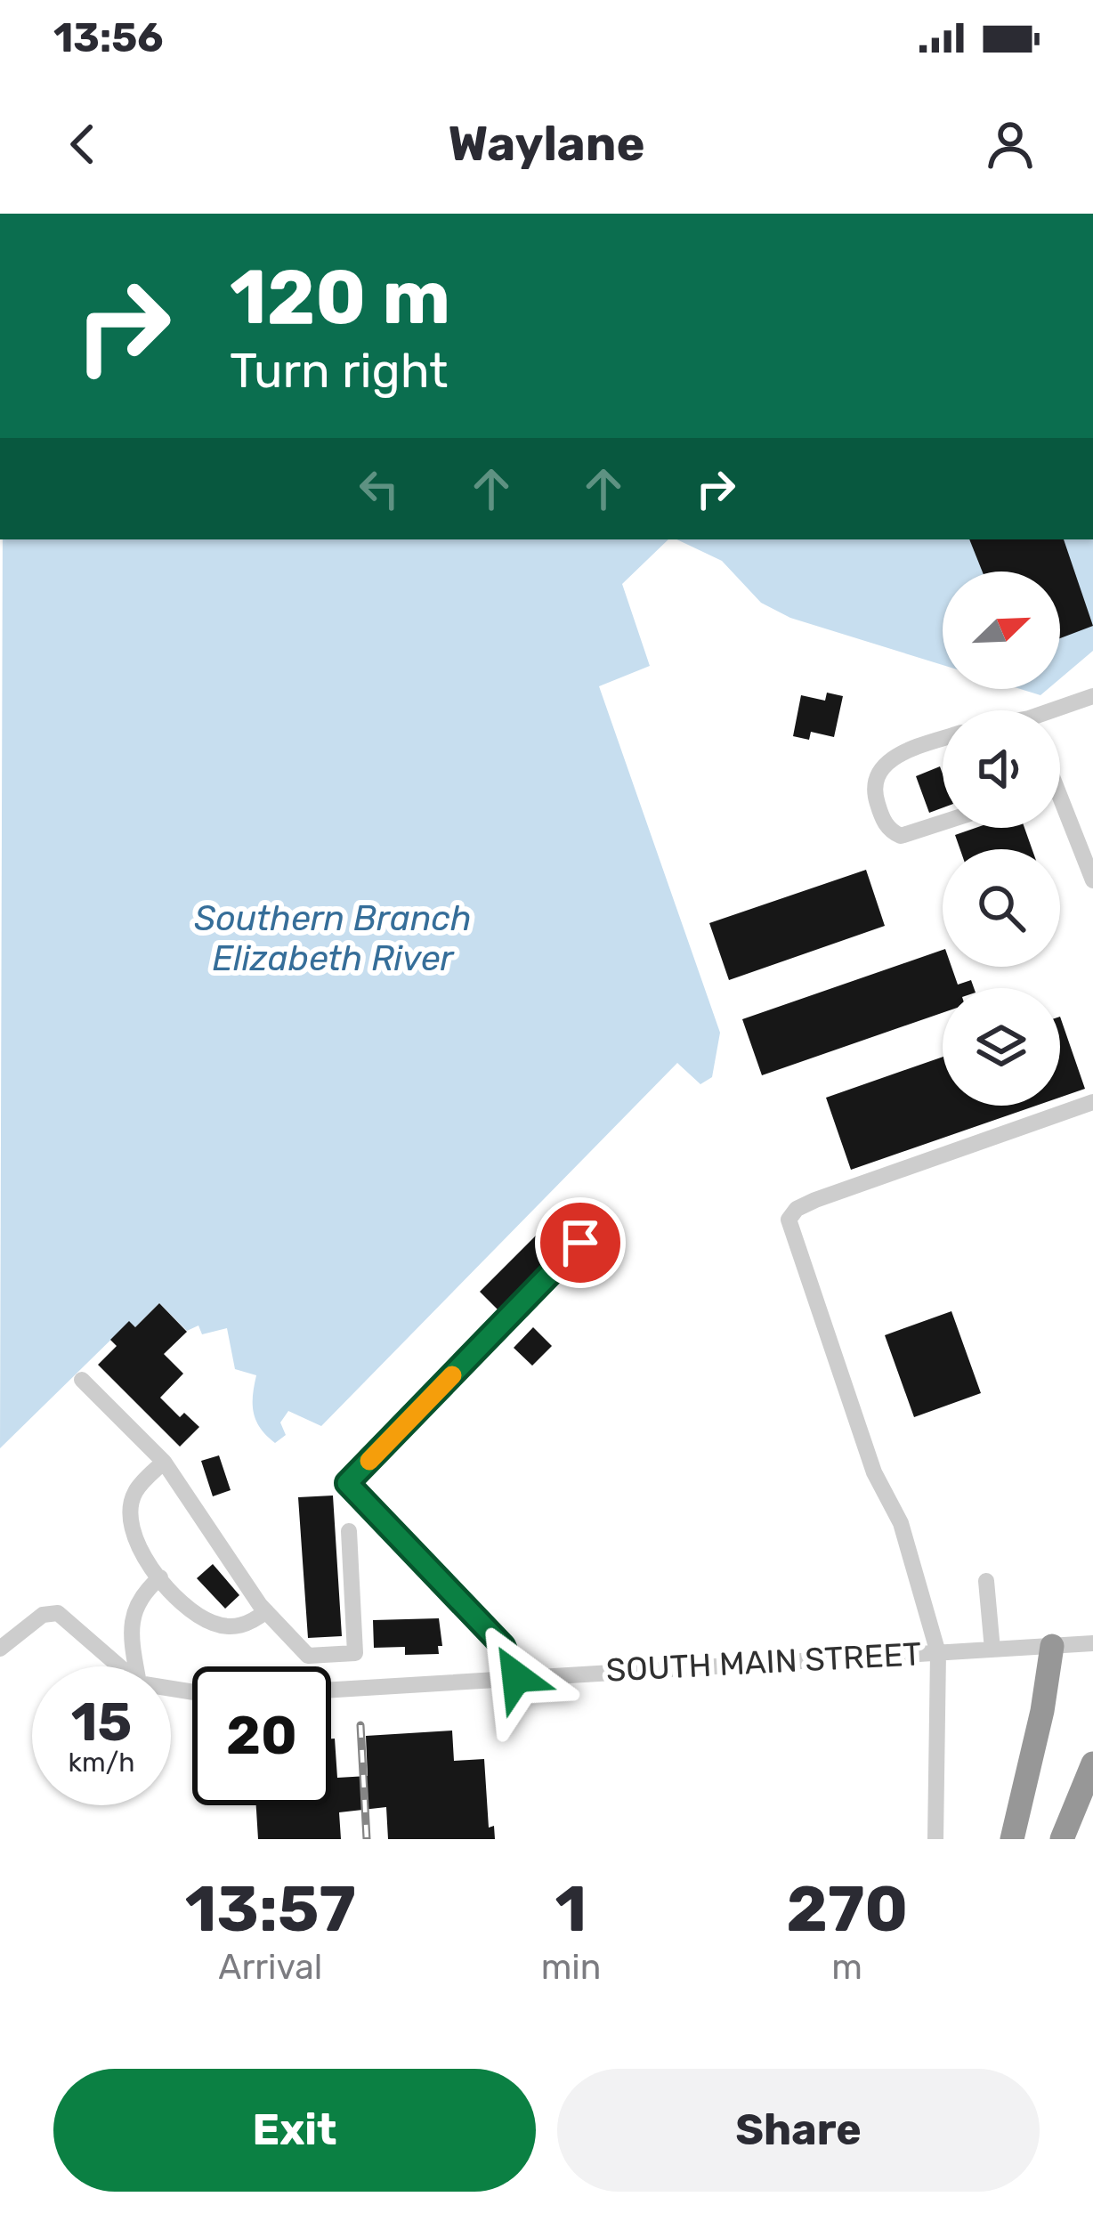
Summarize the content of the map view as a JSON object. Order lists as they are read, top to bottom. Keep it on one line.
{"streets":{"street":["SOUTH MAIN STREET"]},"water":["Southern Branch Elizabeth River"],"north":"top right","page":{"status":"13:56","header":"Waylane","turn":["120 m","Turn right"],"speed":"15 km/h","limit":"20","eta":["13:57","Arrival","1","min","270","m"],"buttons":["Exit","Share"]}}
